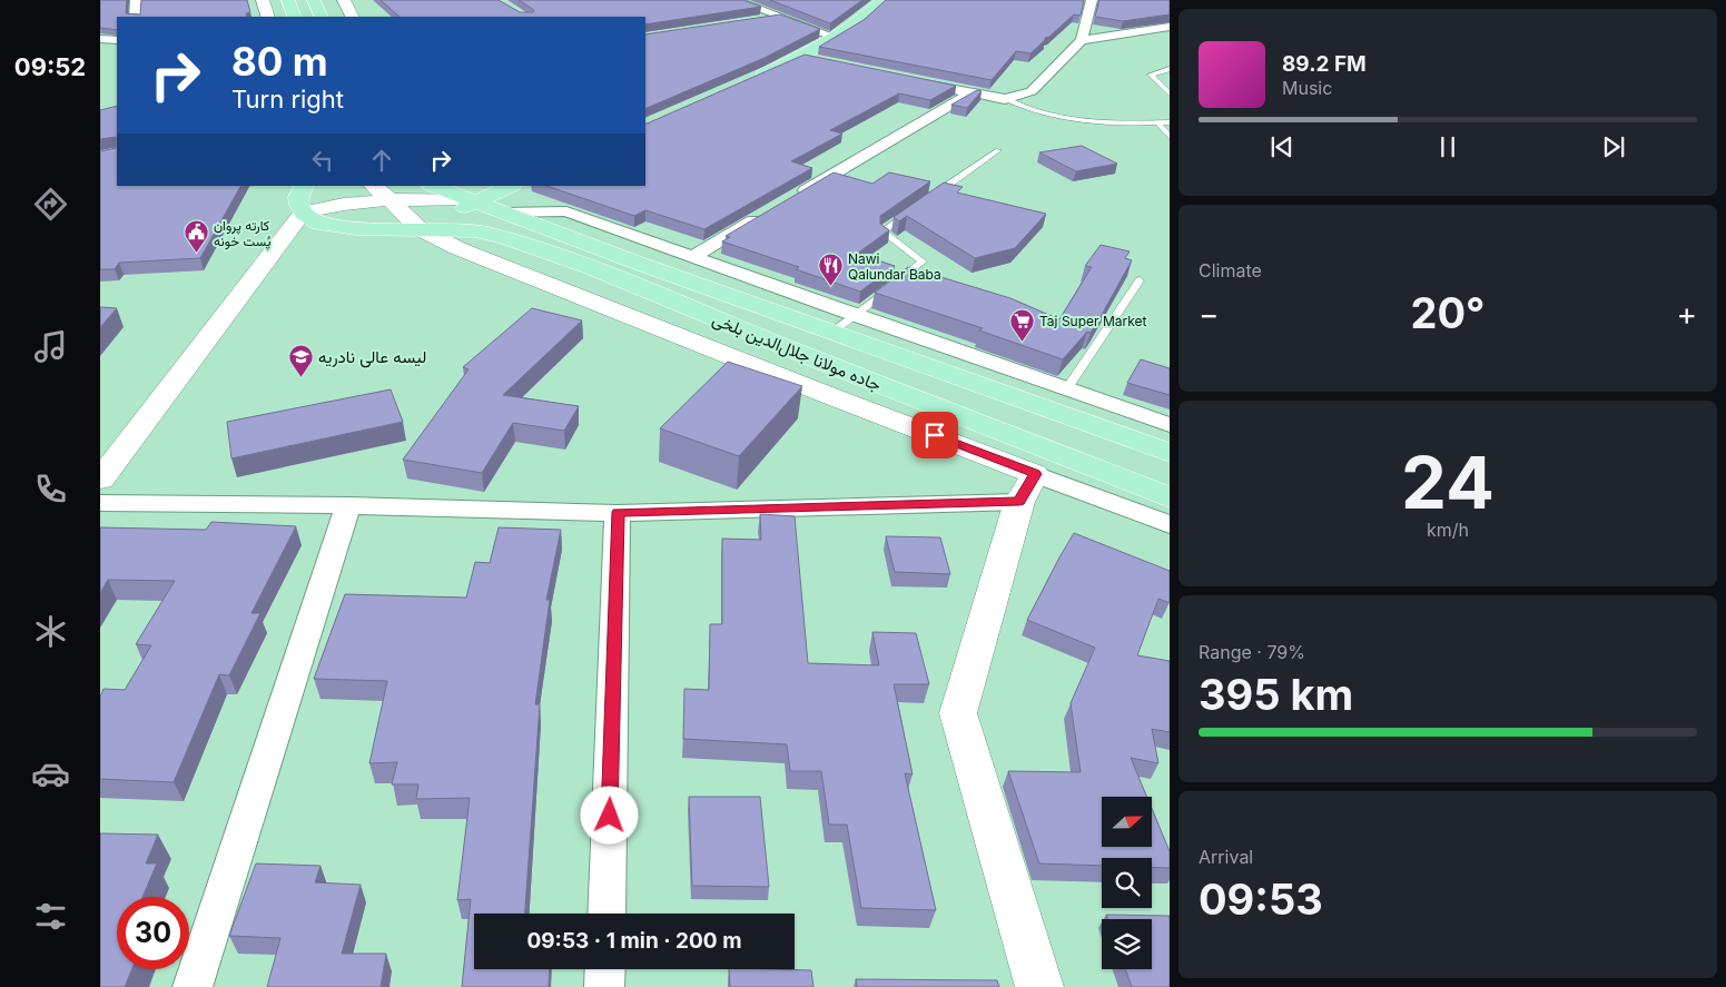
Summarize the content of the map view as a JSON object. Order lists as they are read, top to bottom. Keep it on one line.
{"streets":{"main road":["جاده مولانا جلال‌الدین بلخی"]},"places":{"public building":["کارته پروان پُست خونه"],"restaurant":["Nawi Qalundar Baba"],"supermarket":["Taj Super Market"],"school or university":["لیسه عالی نادریه"]},"north":"right","page":{"tabs":"09:52","turn":["80 m","Turn right"],"song":["89.2 FM","Music"],"tile":["Climate",["24","km/h"],["Range · 79%","395 km"],["Arrival","09:53"]],"heat":["−","20°","+"],"limit":"30","trip":"09:53 · 1 min · 200 m"}}
